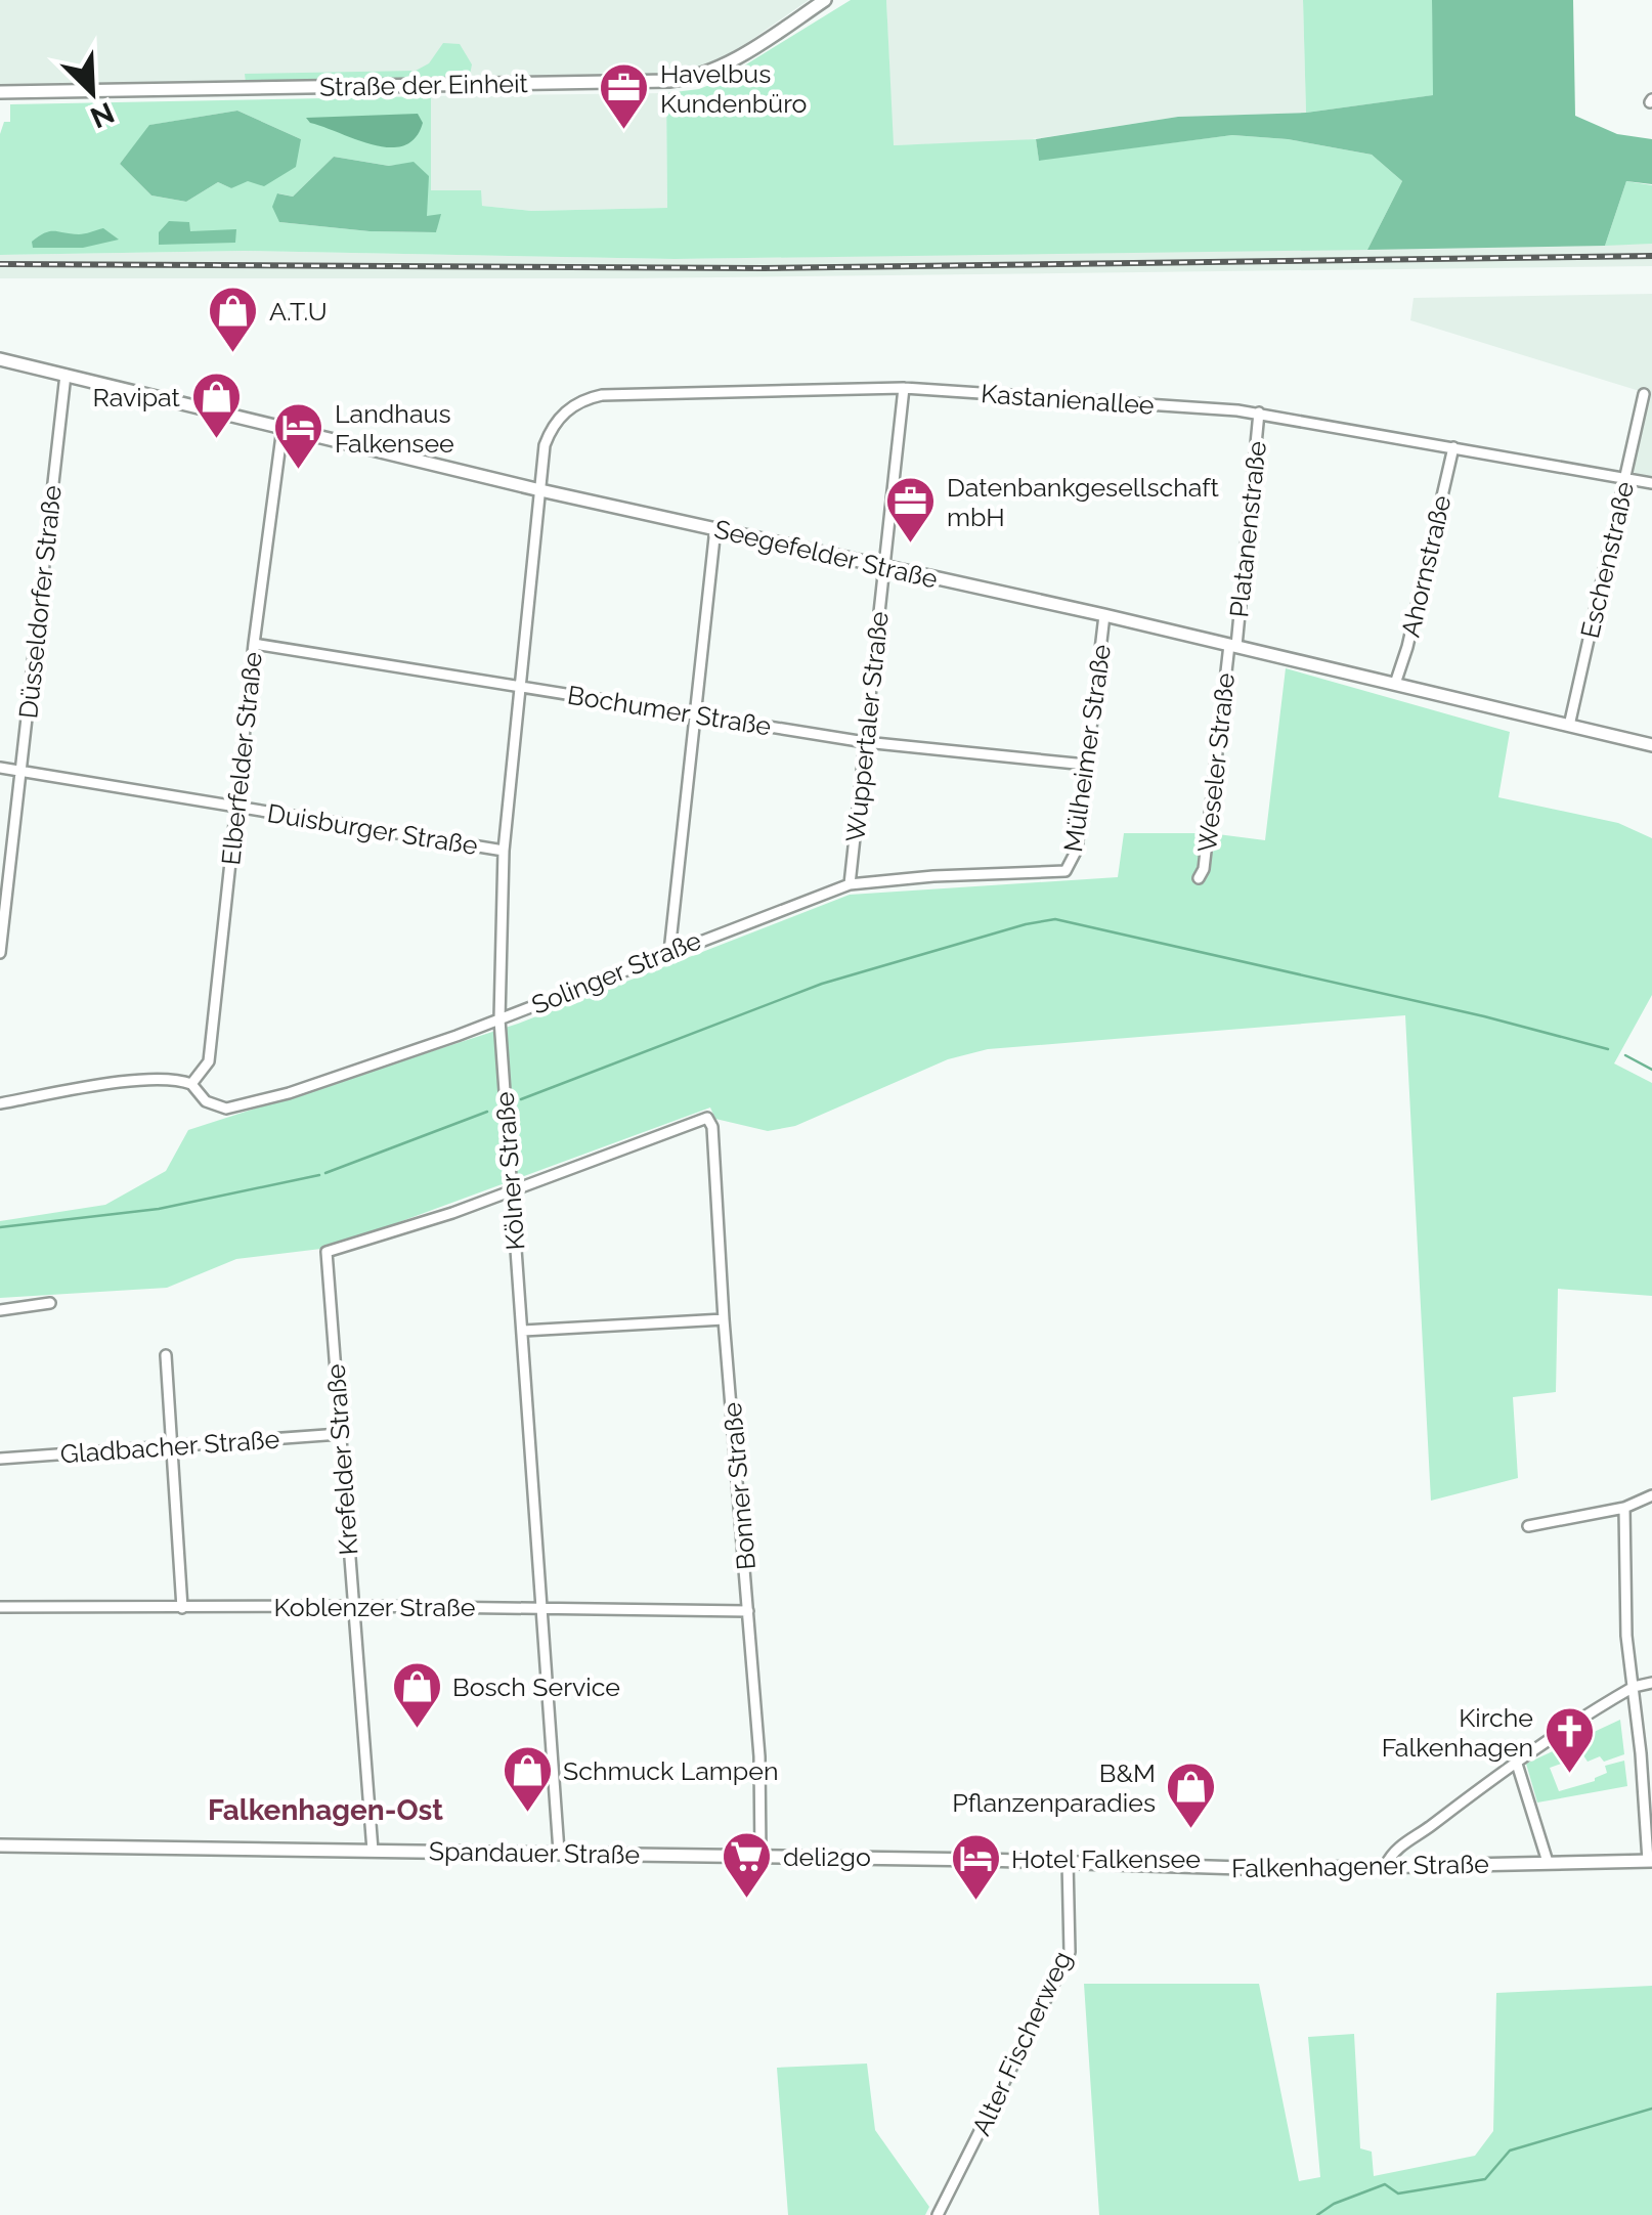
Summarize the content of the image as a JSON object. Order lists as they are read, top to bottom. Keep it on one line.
{"streets":{"street":["Straße der Einheit","Kastanienallee","Platanenstraße","Seegefelder Straße","Eschenstraße","Ahornstraße","Düsseldorfer Straße","Bochumer Straße","Wuppertaler Straße","Mülheimer Straße","Elberfelder Straße","Weseler Straße","Duisburger Straße","Solinger Straße","Kölner Straße","Gladbacher Straße","Krefelder Straße","Bonner Straße","Koblenzer Straße","Spandauer Straße","Falkenhagener Straße","Alter Fischerweg"]},"crossings":[["Kastanienallee","Platanenstraße"],["Kastanienallee","Seegefelder Straße"],["Kastanienallee","Eschenstraße"],["Kastanienallee","Ahornstraße"],["Kastanienallee","Wuppertaler Straße"],["Kastanienallee","Kölner Straße"],["Platanenstraße","Seegefelder Straße"],["Platanenstraße","Weseler Straße"],["Seegefelder Straße","Eschenstraße"],["Seegefelder Straße","Ahornstraße"],["Seegefelder Straße","Düsseldorfer Straße"],["Seegefelder Straße","Wuppertaler Straße"],["Seegefelder Straße","Mülheimer Straße"],["Seegefelder Straße","Elberfelder Straße"],["Seegefelder Straße","Weseler Straße"],["Seegefelder Straße","Kölner Straße"],["Düsseldorfer Straße","Duisburger Straße"],["Bochumer Straße","Wuppertaler Straße"],["Bochumer Straße","Mülheimer Straße"],["Bochumer Straße","Elberfelder Straße"],["Bochumer Straße","Kölner Straße"],["Wuppertaler Straße","Solinger Straße"],["Mülheimer Straße","Solinger Straße"],["Elberfelder Straße","Duisburger Straße"],["Elberfelder Straße","Solinger Straße"],["Duisburger Straße","Kölner Straße"],["Solinger Straße","Kölner Straße"],["Kölner Straße","Krefelder Straße"],["Kölner Straße","Bonner Straße"],["Kölner Straße","Koblenzer Straße"],["Kölner Straße","Spandauer Straße"],["Gladbacher Straße","Krefelder Straße"],["Krefelder Straße","Bonner Straße"],["Krefelder Straße","Koblenzer Straße"],["Krefelder Straße","Spandauer Straße"],["Bonner Straße","Koblenzer Straße"],["Bonner Straße","Spandauer Straße"],["Spandauer Straße","Falkenhagener Straße"],["Spandauer Straße","Alter Fischerweg"],["Falkenhagener Straße","Alter Fischerweg"]],"districts":["Falkenhagen-Ost"],"places":{"office":["Havelbus Kundenbüro","Datenbankgesellschaft mbH"],"shop":["A.T.U","Ravipat","Bosch Service","Schmuck Lampen","B&M Pflanzenparadies"],"hotel":["Landhaus Falkensee","Hotel Falkensee"],"church":["Kirche Falkenhagen"],"supermarket":["deli2go"]},"north":"bottom right"}
